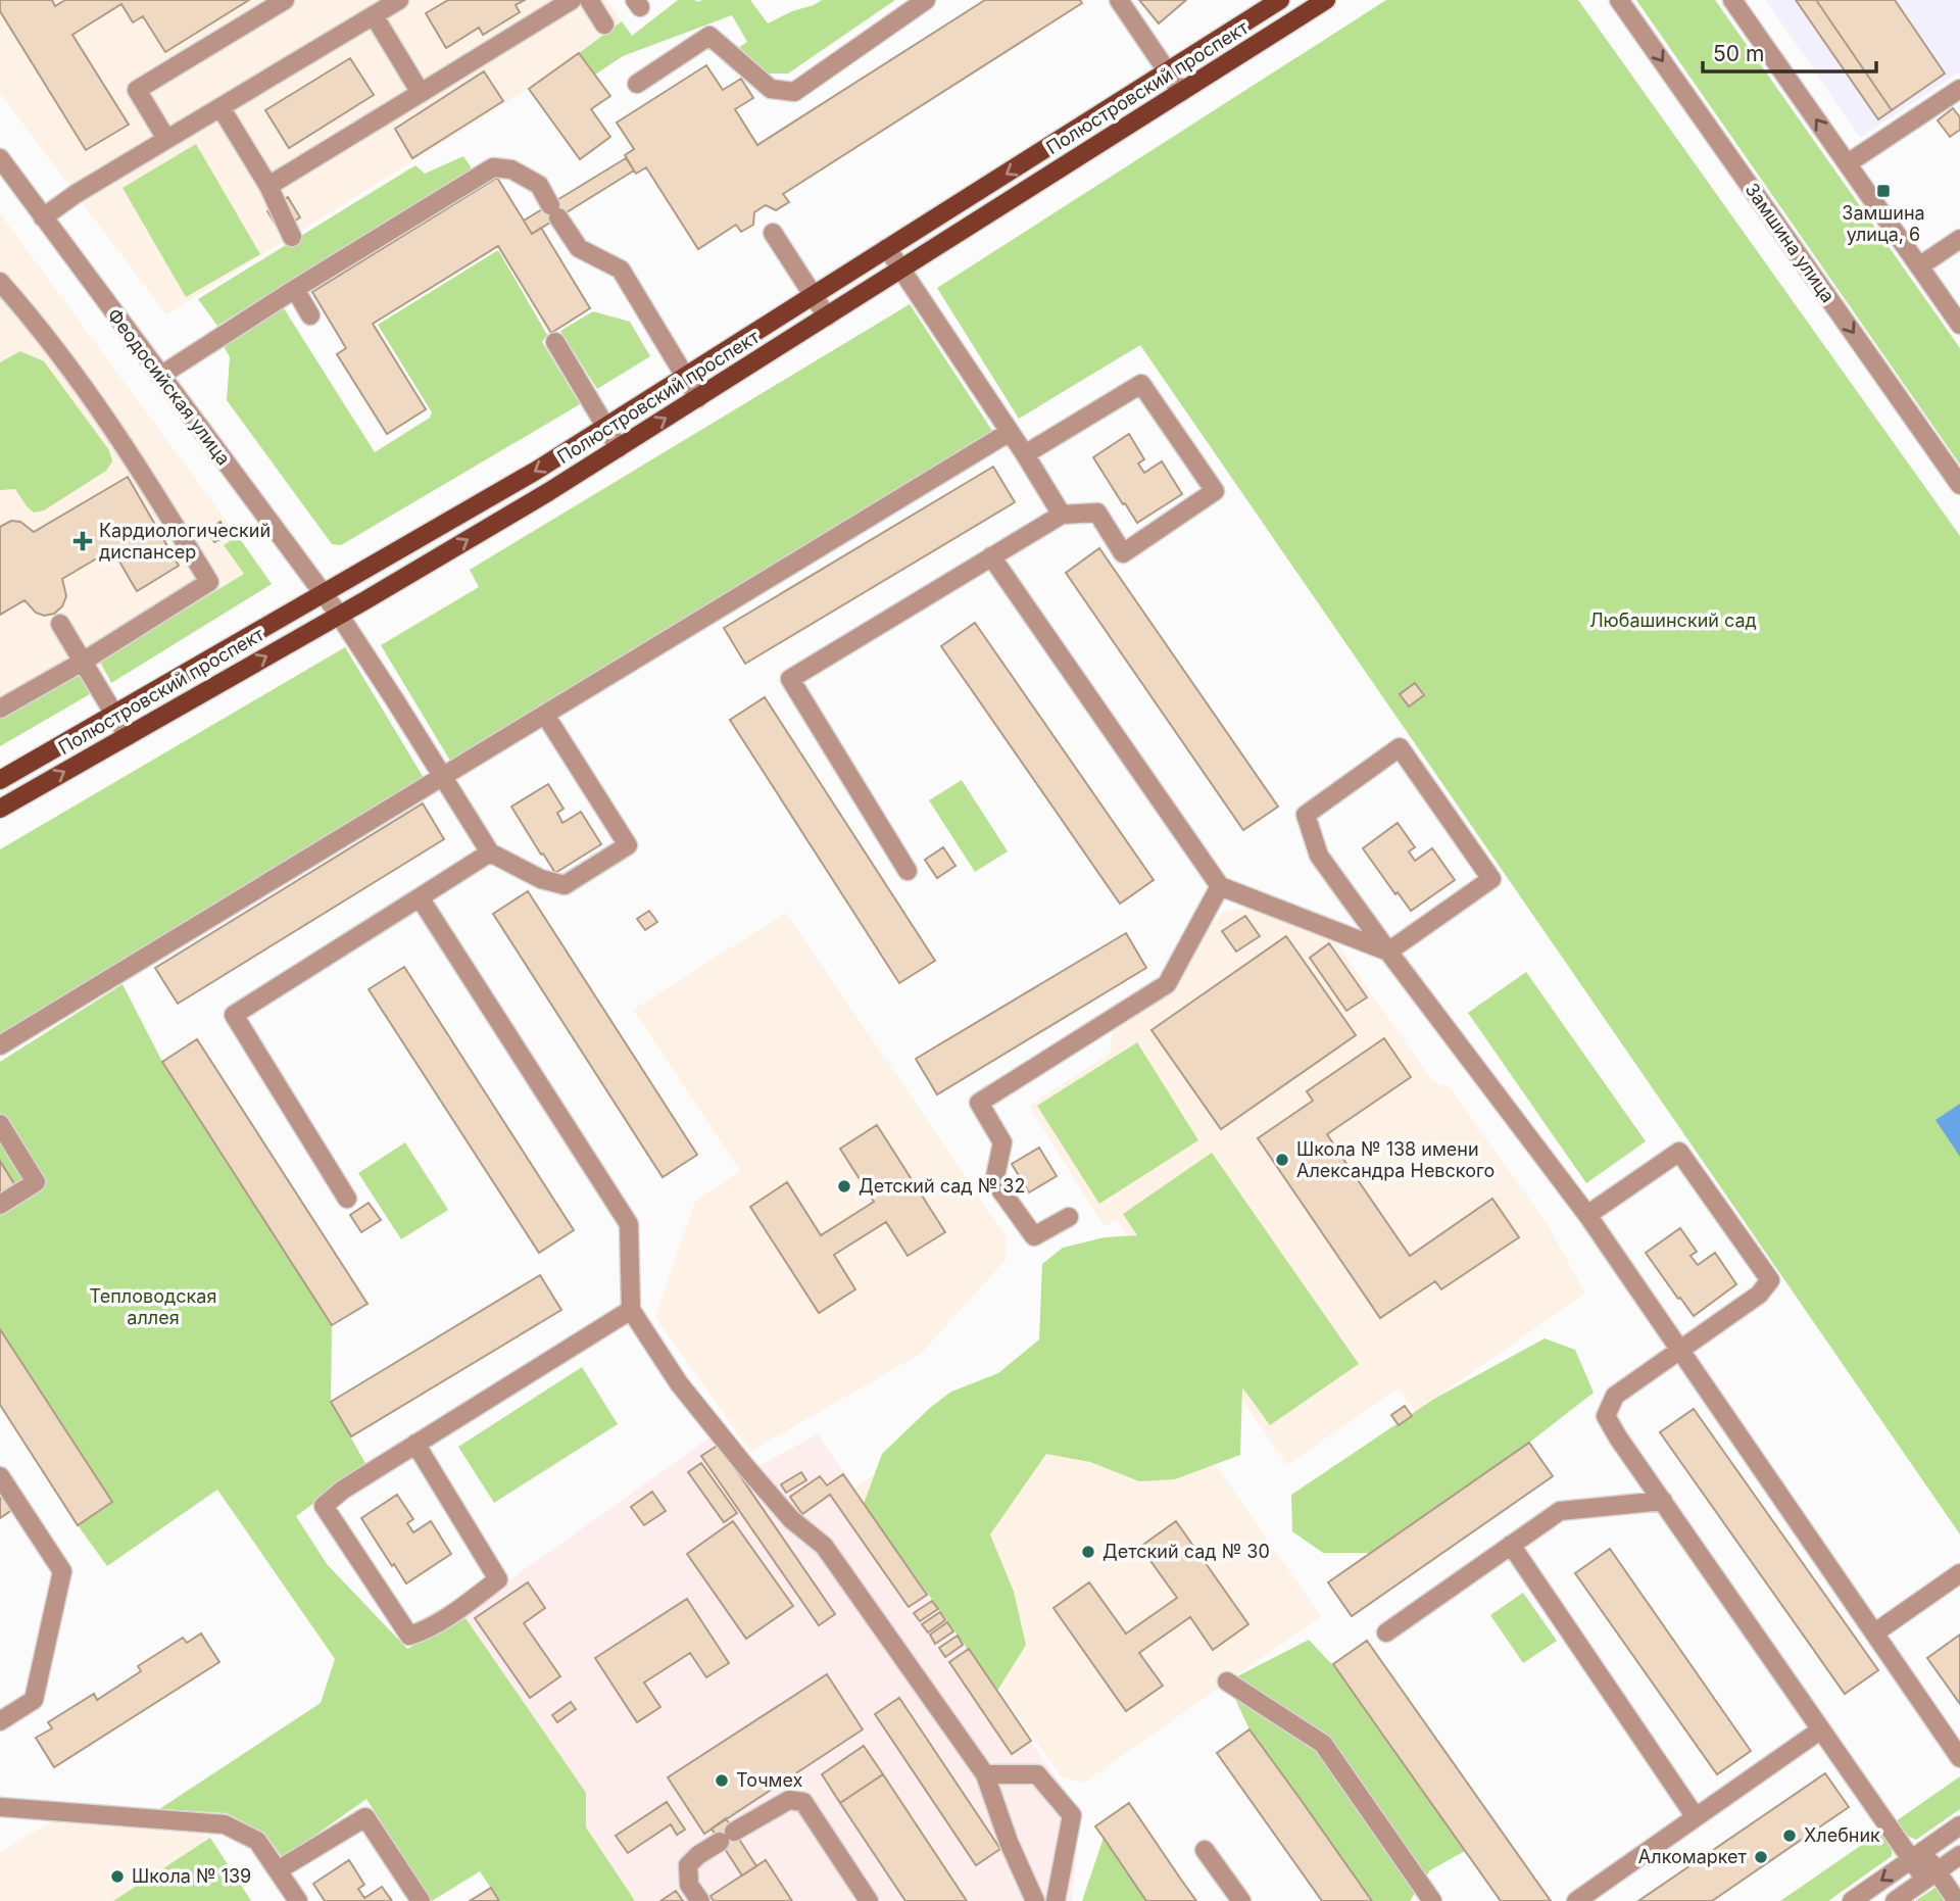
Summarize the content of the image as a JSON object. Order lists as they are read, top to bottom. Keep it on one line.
{"streets":{"main road":["Полюстровский проспект"],"street":["Замшина улица","Феодосийская улица"]},"crossings":[["Полюстровский проспект","Феодосийская улица"]],"parks":["Любашинский сад","Тепловодская аллея"],"places":{"transit":["Замшина улица, 6"],"health":["Кардиологический диспансер"],"other":["Школа № 138 имени Александра Невского","Детский сад № 32","Детский сад № 30","Точмех","Хлебник","Алкомаркет","Школа № 139"]},"scale_bar":"50 m"}
